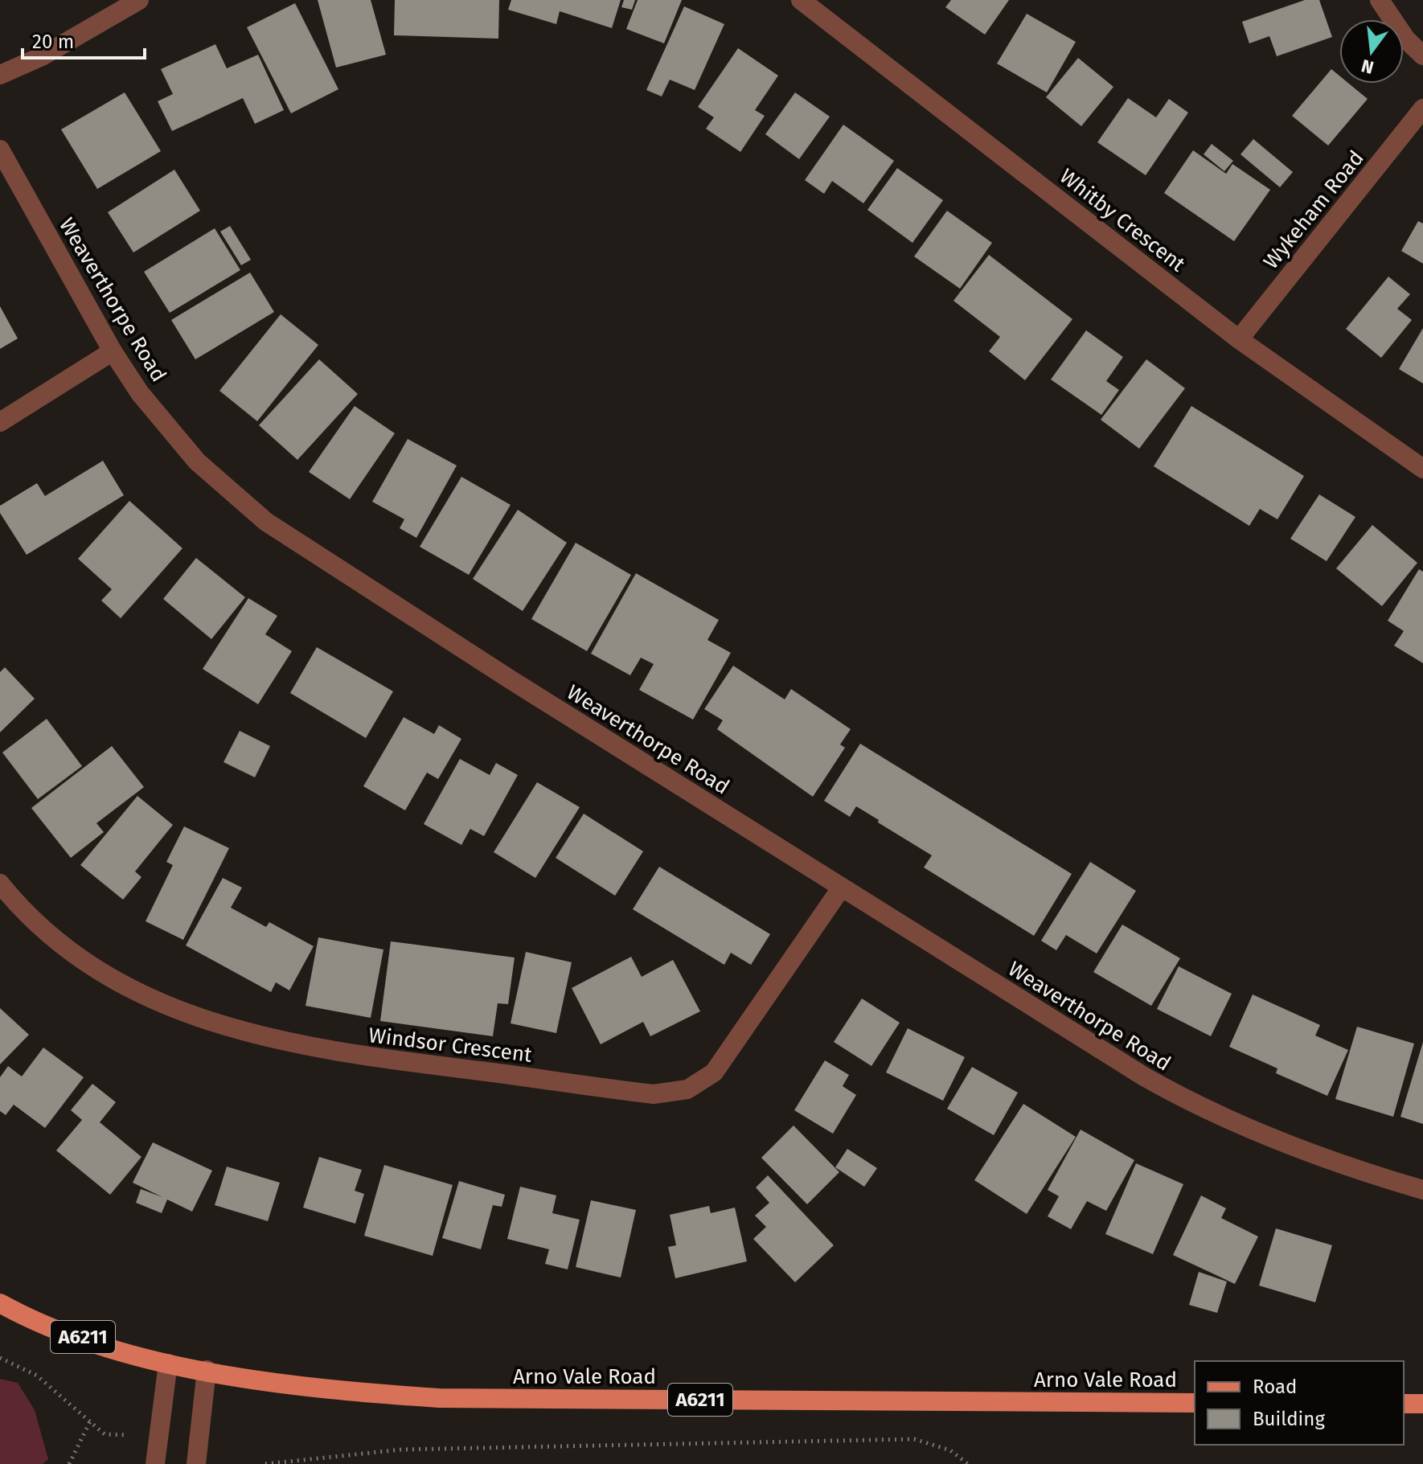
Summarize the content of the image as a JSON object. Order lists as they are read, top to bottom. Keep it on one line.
{"streets":{"main road":["A6211","Arno Vale Road"],"street":["Wykeham Road","Whitby Crescent","Weaverthorpe Road","Windsor Crescent"]},"crossings":[["Wykeham Road","Whitby Crescent"],["Weaverthorpe Road","Windsor Crescent"],["A6211","Arno Vale Road"]],"legend":["Road","Building"],"scale_bar":"20 m","north":"bottom"}
